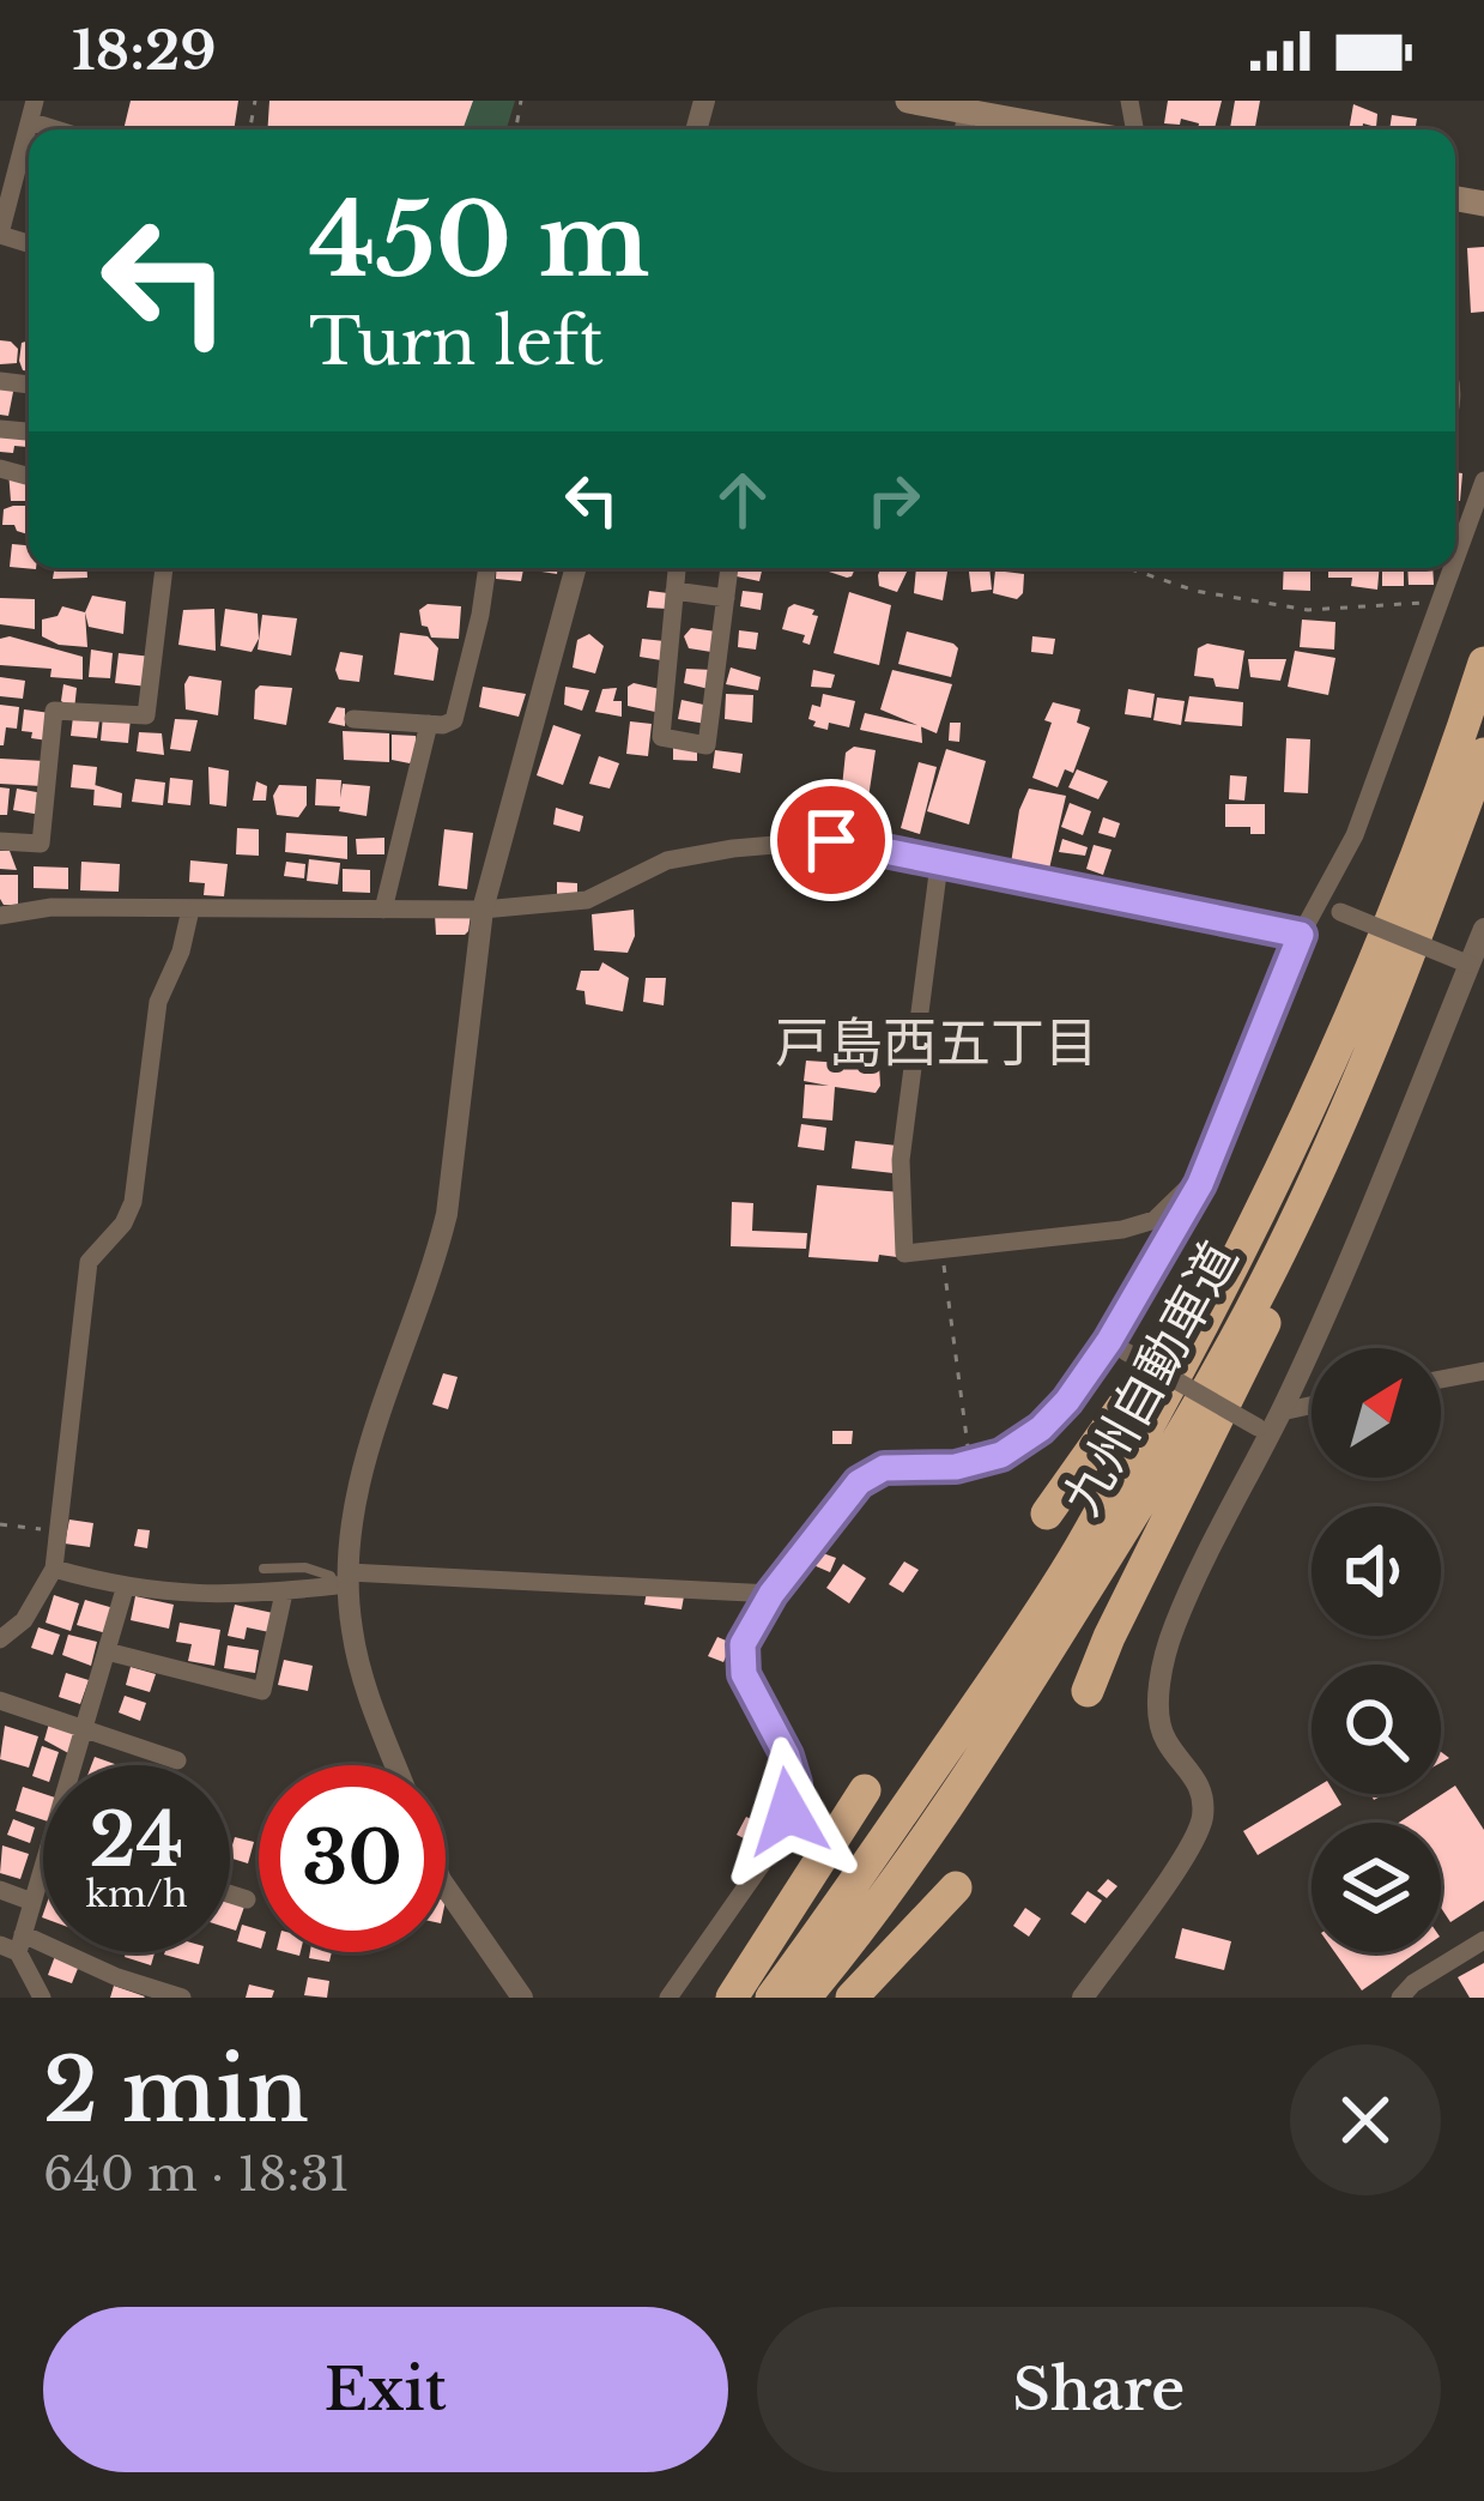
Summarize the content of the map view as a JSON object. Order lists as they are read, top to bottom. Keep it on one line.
{"streets":{"highway":["九州自動車道"]},"districts":["戸島西五丁目"],"north":"top right","page":{"status":"18:29","turn":["450 m","Turn left"],"speed":"24 km/h","limit":"30","heading":["2 min","640 m · 18:31"],"buttons":["Exit","Share"]}}
